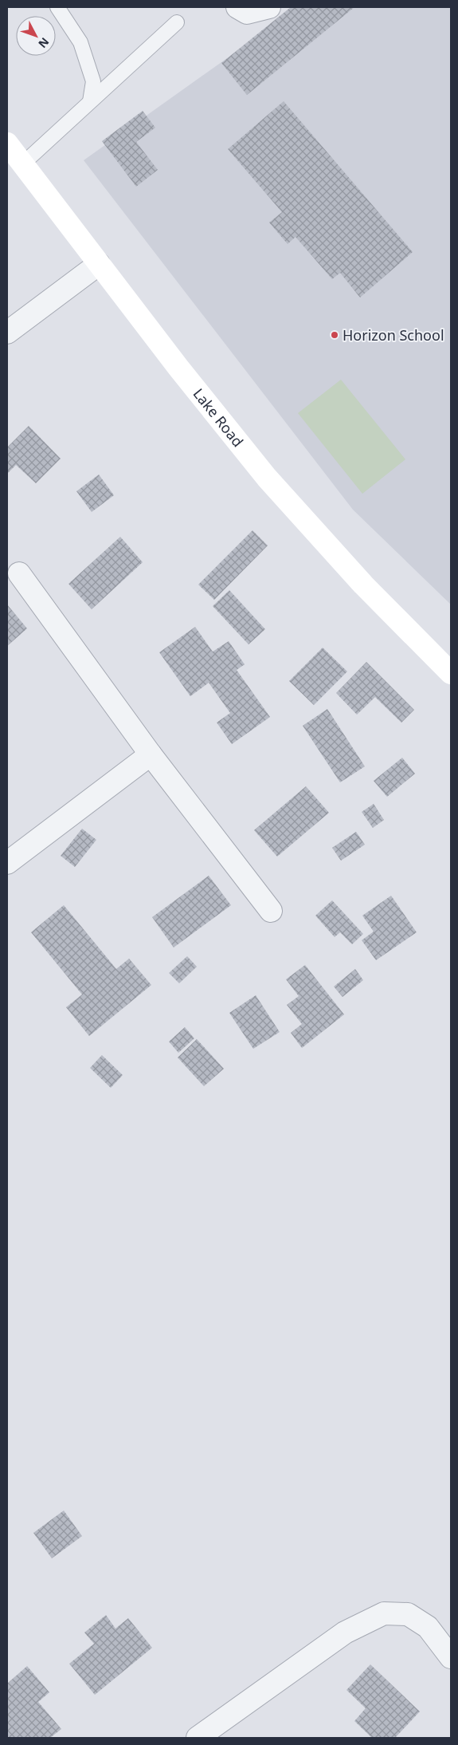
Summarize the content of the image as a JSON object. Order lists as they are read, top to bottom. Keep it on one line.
{"streets":{"main road":["Lake Road"]},"places":["Horizon School"],"north":"bottom right"}
